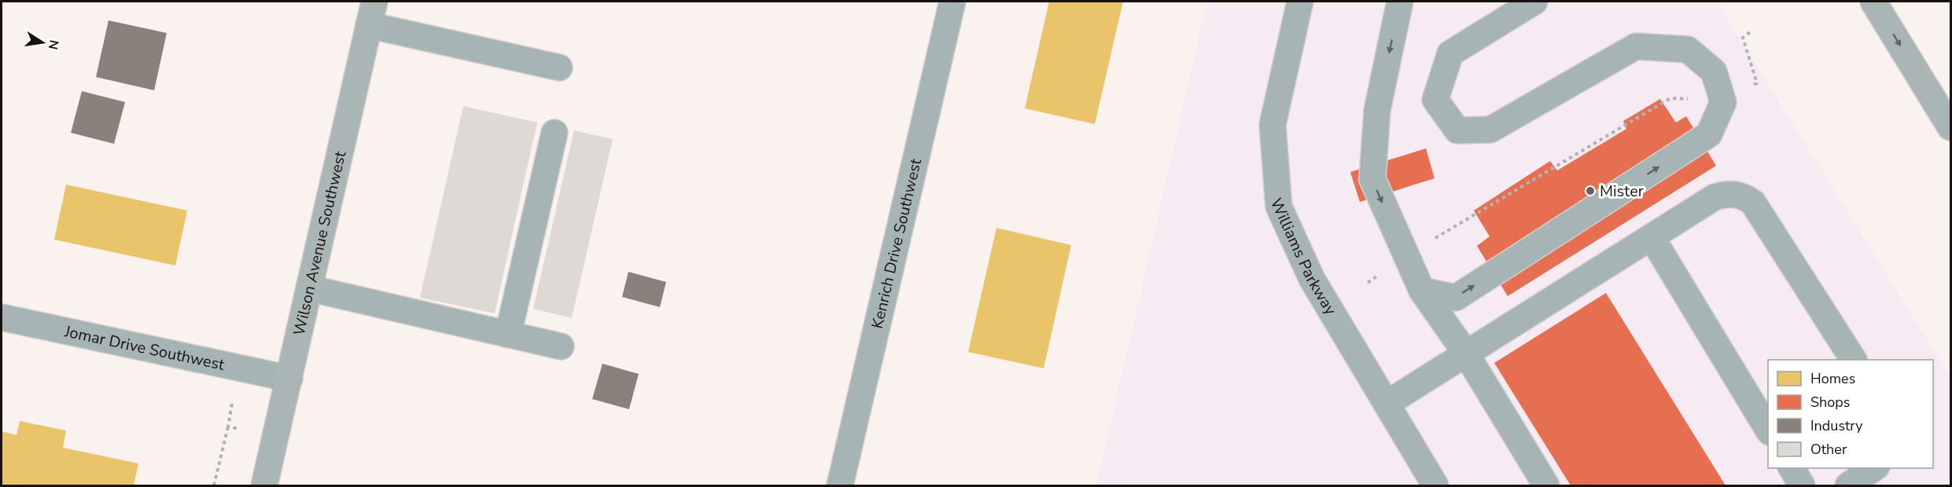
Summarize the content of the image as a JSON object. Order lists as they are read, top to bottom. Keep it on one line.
{"streets":{"main road":["Wilson Avenue Southwest"],"street":["Kenrich Drive Southwest","Williams Parkway","Jomar Drive Southwest"]},"crossings":[["Wilson Avenue Southwest","Jomar Drive Southwest"]],"places":["Mister"],"legend":["Homes","Shops","Industry","Other"],"north":"right"}
